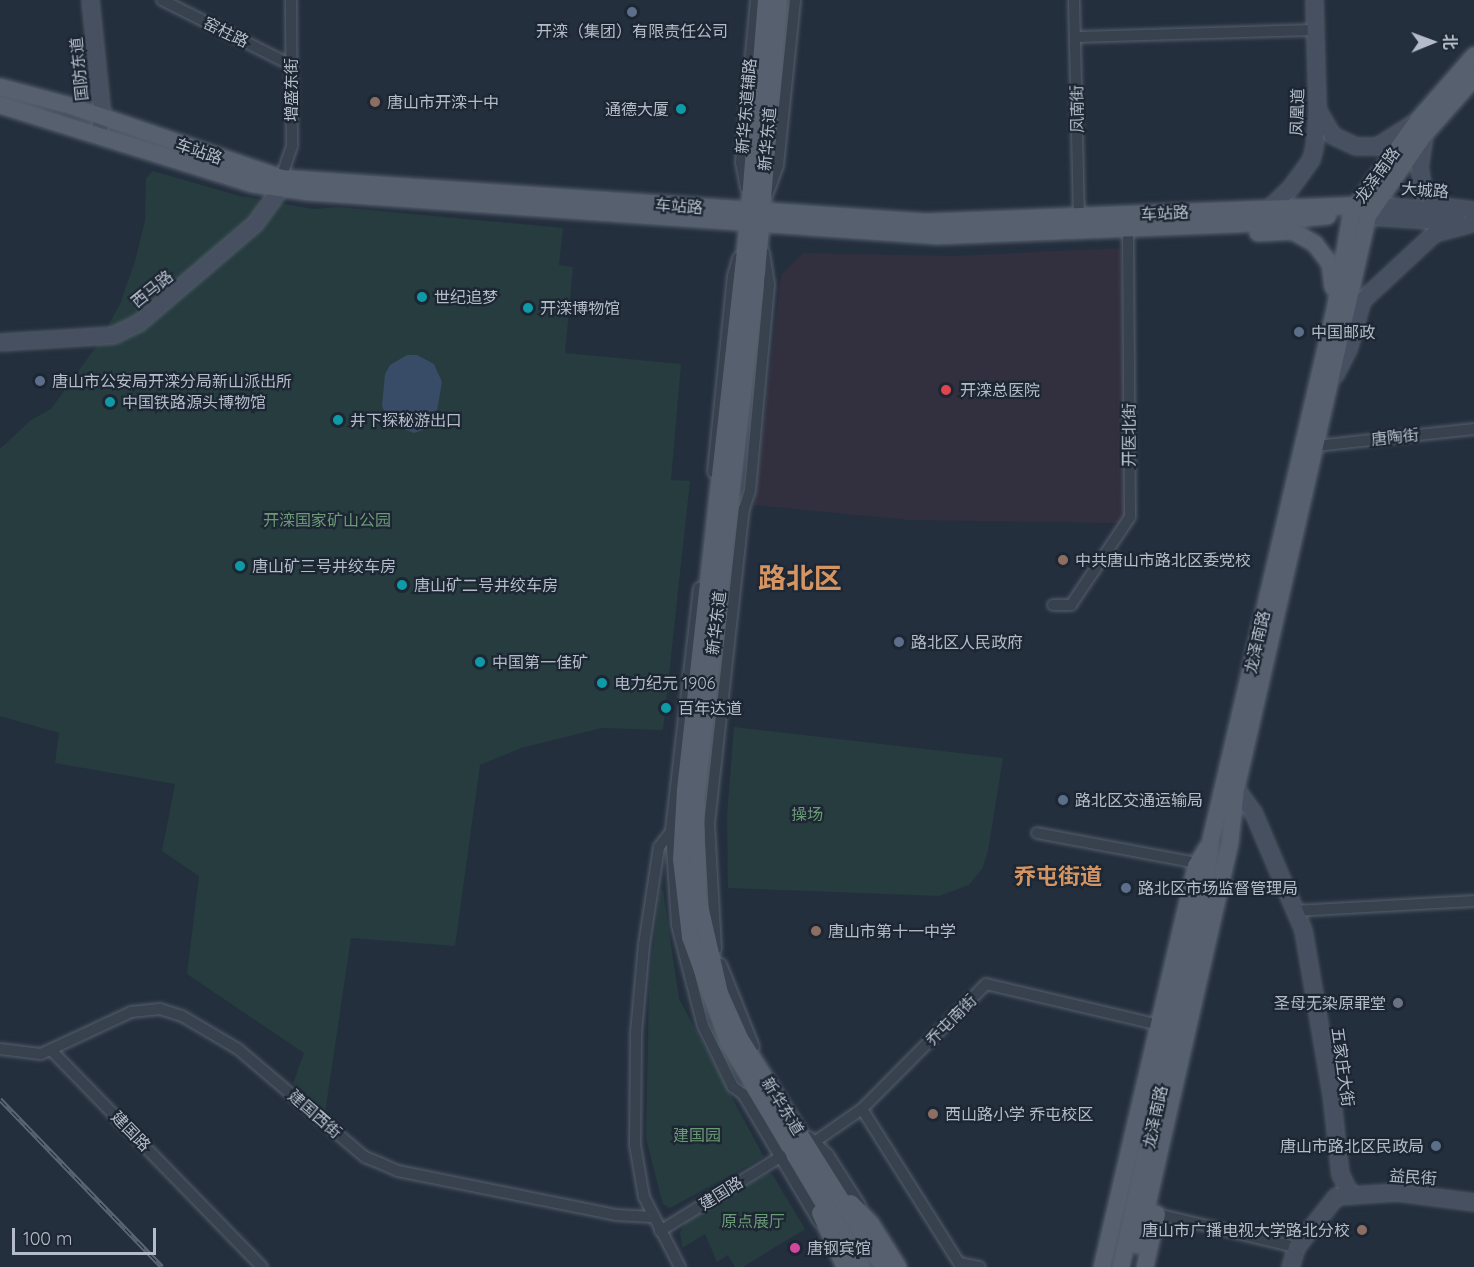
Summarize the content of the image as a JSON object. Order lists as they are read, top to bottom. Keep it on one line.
{"streets":{"main road":["新华东道","车站路","龙泽南路"],"street":["窑柱路","国防东道","增盛东街","新华东道辅路","凤南街","凤凰道","西马路","开医北街","唐陶街","乔屯南街","五家庄大街","建国西街","建国路","益民街"]},"crossings":[["窑柱路","增盛东街"],["国防东道","车站路"],["增盛东街","车站路"],["增盛东街","西马路"],["新华东道辅路","新华东道"],["新华东道辅路","车站路"],["凤南街","车站路"],["凤凰道","车站路"],["新华东道","车站路"],["新华东道","乔屯南街"],["车站路","龙泽南路"],["车站路","西马路"],["车站路","开医北街"],["龙泽南路","唐陶街"],["龙泽南路","五家庄大街"],["五家庄大街","益民街"],["建国西街","建国路"]],"districts":["路北区","乔屯街道"],"parks":["开滦国家矿山公园","操场","建国园","原点展厅"],"places":["开滦（集团）有限责任公司","唐山市开滦十中","通德大厦","世纪追梦","开滦博物馆","中国邮政","唐山市公安局开滦分局新山派出所","开滦总医院","中国铁路源头博物馆","井下探秘游出口","中共唐山市路北区委党校","唐山矿三号井绞车房","唐山矿二号井绞车房","路北区人民政府","中国第一佳矿","电力纪元 1906","百年达道","路北区交通运输局","路北区市场监督管理局","唐山市第十一中学","圣母无染原罪堂","西山路小学 乔屯校区","唐山市路北区民政局","唐山市广播电视大学路北分校","唐钢宾馆"],"scale_bar":"100 m","north":"right"}
